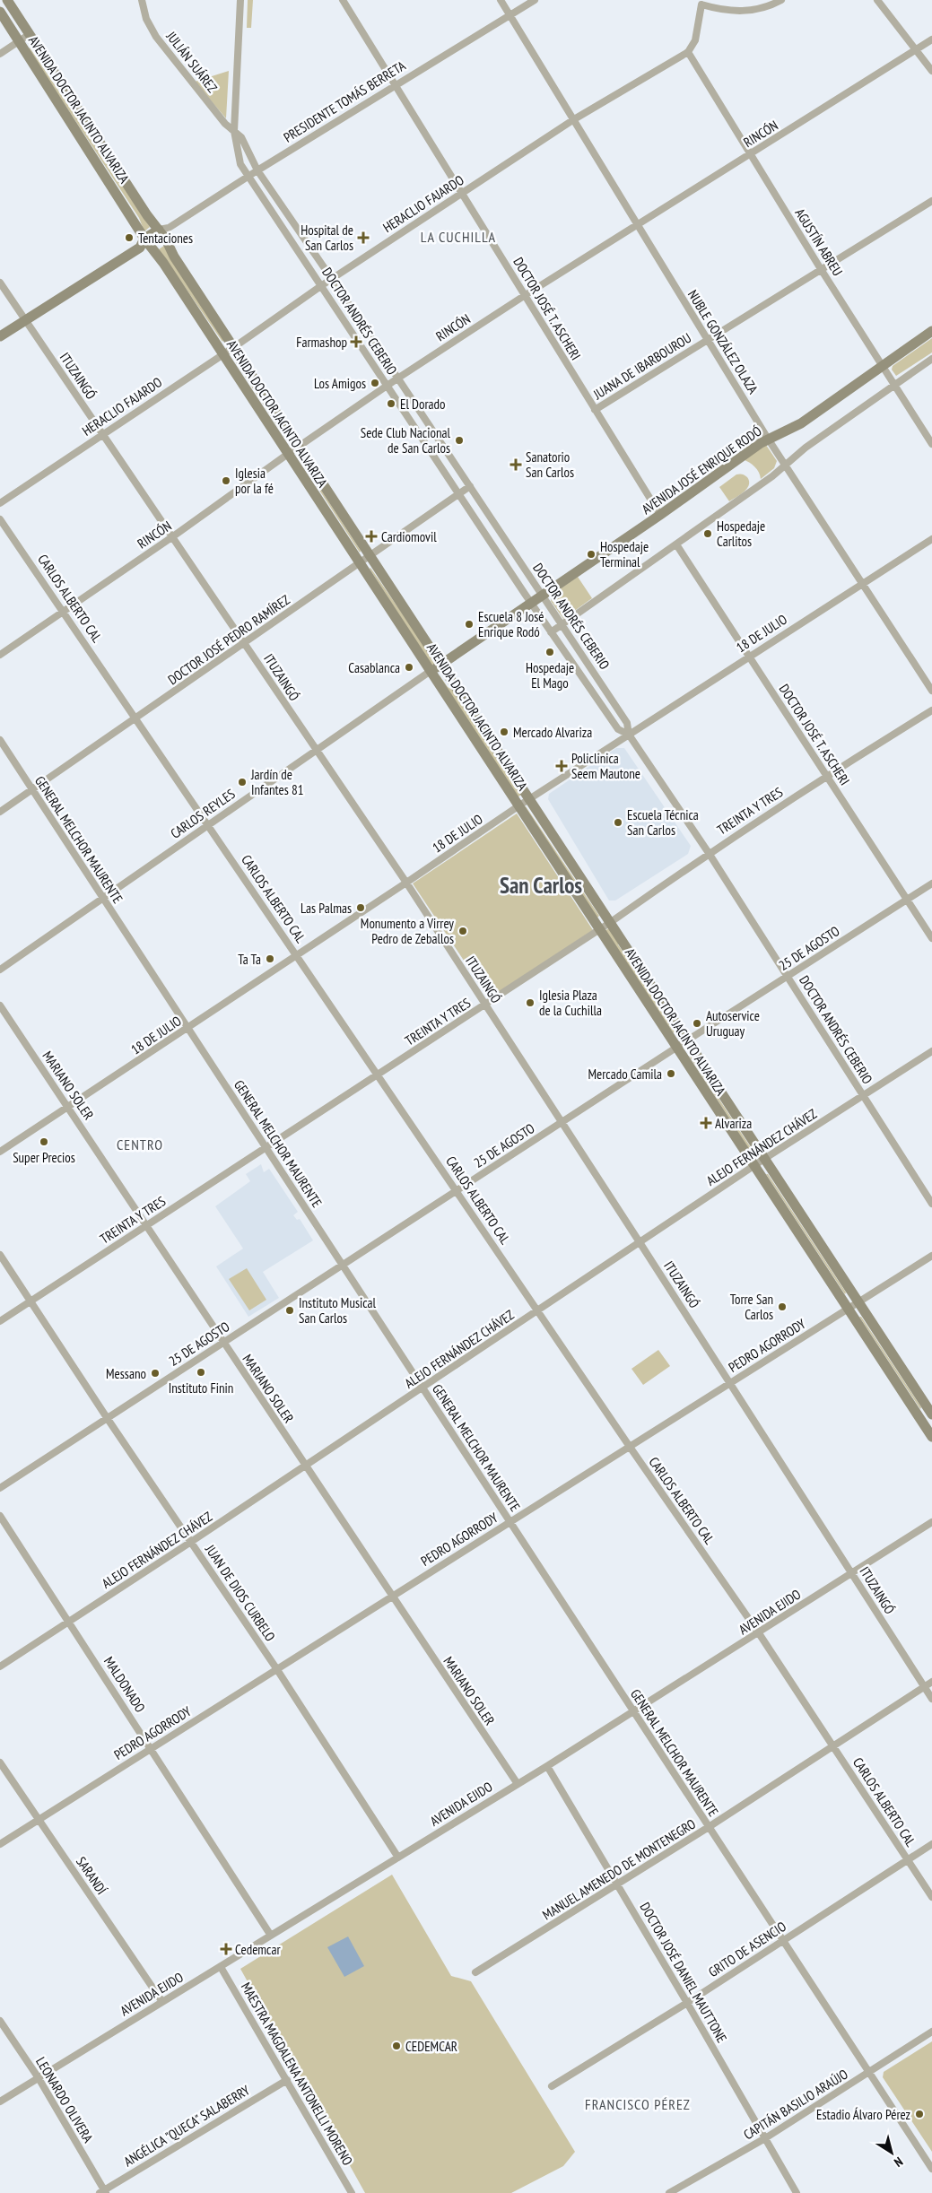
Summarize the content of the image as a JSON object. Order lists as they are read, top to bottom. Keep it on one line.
{"streets":{"main road":["PRESIDENTE TOMÁS BERRETA","AVENIDA DOCTOR JACINTO ALVARIZA","AVENIDA JOSÉ ENRIQUE RODÓ","CARLOS REYLES"],"street":["JULIÁN SUÁREZ","RINCÓN","HERACLIO FAJARDO","AGUSTÍN ABREU","DOCTOR JOSÉ T. ASCHERI","DOCTOR ANDRÉS CEBERIO","NUBLE GONZÁLEZ OLAZA","JUANA DE IBARBOUROU","ITUZAINGÓ","CARLOS ALBERTO CAL","18 DE JULIO","DOCTOR JOSÉ PEDRO RAMÍREZ","TREINTA Y TRES","GENERAL MELCHOR MAURENTE","25 DE AGOSTO","MARIANO SOLER","ALEJO FERNÁNDEZ CHÁVEZ","PEDRO AGORRODY","JUAN DE DIOS CURBELO","AVENIDA EJIDO","MALDONADO","MANUEL AMENEDO DE MONTENEGRO","SARANDÍ","GRITO DE ASENCIO","DOCTOR JOSÉ DANIEL MAUTTONE","MAESTRA MAGDALENA ANTONELLI MORENO","LEONARDO OLIVERA","CAPITÁN BASILIO ARAÚJO","ANGÉLICA \"QUECA\" SALABERRY"]},"crossings":[["JULIÁN SUÁREZ","DOCTOR ANDRÉS CEBERIO"],["PRESIDENTE TOMÁS BERRETA","AVENIDA DOCTOR JACINTO ALVARIZA"],["PRESIDENTE TOMÁS BERRETA","DOCTOR JOSÉ T. ASCHERI"],["PRESIDENTE TOMÁS BERRETA","DOCTOR ANDRÉS CEBERIO"],["PRESIDENTE TOMÁS BERRETA","NUBLE GONZÁLEZ OLAZA"],["PRESIDENTE TOMÁS BERRETA","ITUZAINGÓ"],["AVENIDA DOCTOR JACINTO ALVARIZA","RINCÓN"],["AVENIDA DOCTOR JACINTO ALVARIZA","HERACLIO FAJARDO"],["AVENIDA DOCTOR JACINTO ALVARIZA","18 DE JULIO"],["AVENIDA DOCTOR JACINTO ALVARIZA","DOCTOR JOSÉ PEDRO RAMÍREZ"],["AVENIDA DOCTOR JACINTO ALVARIZA","TREINTA Y TRES"],["AVENIDA DOCTOR JACINTO ALVARIZA","CARLOS REYLES"],["AVENIDA DOCTOR JACINTO ALVARIZA","25 DE AGOSTO"],["AVENIDA DOCTOR JACINTO ALVARIZA","ALEJO FERNÁNDEZ CHÁVEZ"],["AVENIDA DOCTOR JACINTO ALVARIZA","PEDRO AGORRODY"],["RINCÓN","AGUSTÍN ABREU"],["RINCÓN","DOCTOR JOSÉ T. ASCHERI"],["RINCÓN","DOCTOR ANDRÉS CEBERIO"],["RINCÓN","NUBLE GONZÁLEZ OLAZA"],["RINCÓN","ITUZAINGÓ"],["RINCÓN","CARLOS ALBERTO CAL"],["HERACLIO FAJARDO","AGUSTÍN ABREU"],["HERACLIO FAJARDO","DOCTOR JOSÉ T. ASCHERI"],["HERACLIO FAJARDO","DOCTOR ANDRÉS CEBERIO"],["HERACLIO FAJARDO","NUBLE GONZÁLEZ OLAZA"],["HERACLIO FAJARDO","ITUZAINGÓ"],["AGUSTÍN ABREU","JUANA DE IBARBOUROU"],["AGUSTÍN ABREU","AVENIDA JOSÉ ENRIQUE RODÓ"],["DOCTOR JOSÉ T. ASCHERI","JUANA DE IBARBOUROU"],["DOCTOR JOSÉ T. ASCHERI","AVENIDA JOSÉ ENRIQUE RODÓ"],["DOCTOR JOSÉ T. ASCHERI","18 DE JULIO"],["DOCTOR JOSÉ T. ASCHERI","TREINTA Y TRES"],["DOCTOR JOSÉ T. ASCHERI","25 DE AGOSTO"],["DOCTOR ANDRÉS CEBERIO","AVENIDA JOSÉ ENRIQUE RODÓ"],["DOCTOR ANDRÉS CEBERIO","18 DE JULIO"],["DOCTOR ANDRÉS CEBERIO","DOCTOR JOSÉ PEDRO RAMÍREZ"],["DOCTOR ANDRÉS CEBERIO","TREINTA Y TRES"],["DOCTOR ANDRÉS CEBERIO","CARLOS REYLES"],["DOCTOR ANDRÉS CEBERIO","25 DE AGOSTO"],["DOCTOR ANDRÉS CEBERIO","ALEJO FERNÁNDEZ CHÁVEZ"],["NUBLE GONZÁLEZ OLAZA","JUANA DE IBARBOUROU"],["NUBLE GONZÁLEZ OLAZA","AVENIDA JOSÉ ENRIQUE RODÓ"],["NUBLE GONZÁLEZ OLAZA","18 DE JULIO"],["ITUZAINGÓ","18 DE JULIO"],["ITUZAINGÓ","DOCTOR JOSÉ PEDRO RAMÍREZ"],["ITUZAINGÓ","TREINTA Y TRES"],["ITUZAINGÓ","CARLOS REYLES"],["ITUZAINGÓ","25 DE AGOSTO"],["ITUZAINGÓ","ALEJO FERNÁNDEZ CHÁVEZ"],["ITUZAINGÓ","PEDRO AGORRODY"],["ITUZAINGÓ","AVENIDA EJIDO"],["ITUZAINGÓ","MANUEL AMENEDO DE MONTENEGRO"],["AVENIDA JOSÉ ENRIQUE RODÓ","CARLOS REYLES"],["CARLOS ALBERTO CAL","18 DE JULIO"],["CARLOS ALBERTO CAL","DOCTOR JOSÉ PEDRO RAMÍREZ"],["CARLOS ALBERTO CAL","TREINTA Y TRES"],["CARLOS ALBERTO CAL","CARLOS REYLES"],["CARLOS ALBERTO CAL","25 DE AGOSTO"],["CARLOS ALBERTO CAL","ALEJO FERNÁNDEZ CHÁVEZ"],["CARLOS ALBERTO CAL","PEDRO AGORRODY"],["CARLOS ALBERTO CAL","AVENIDA EJIDO"],["CARLOS ALBERTO CAL","MANUEL AMENEDO DE MONTENEGRO"],["CARLOS ALBERTO CAL","GRITO DE ASENCIO"],["18 DE JULIO","GENERAL MELCHOR MAURENTE"],["18 DE JULIO","MARIANO SOLER"],["DOCTOR JOSÉ PEDRO RAMÍREZ","GENERAL MELCHOR MAURENTE"],["TREINTA Y TRES","GENERAL MELCHOR MAURENTE"],["TREINTA Y TRES","MARIANO SOLER"],["TREINTA Y TRES","JUAN DE DIOS CURBELO"],["CARLOS REYLES","GENERAL MELCHOR MAURENTE"],["GENERAL MELCHOR MAURENTE","25 DE AGOSTO"],["GENERAL MELCHOR MAURENTE","ALEJO FERNÁNDEZ CHÁVEZ"],["GENERAL MELCHOR MAURENTE","PEDRO AGORRODY"],["GENERAL MELCHOR MAURENTE","AVENIDA EJIDO"],["GENERAL MELCHOR MAURENTE","MANUEL AMENEDO DE MONTENEGRO"],["GENERAL MELCHOR MAURENTE","GRITO DE ASENCIO"],["GENERAL MELCHOR MAURENTE","CAPITÁN BASILIO ARAÚJO"],["25 DE AGOSTO","MARIANO SOLER"],["25 DE AGOSTO","JUAN DE DIOS CURBELO"],["MARIANO SOLER","ALEJO FERNÁNDEZ CHÁVEZ"],["MARIANO SOLER","PEDRO AGORRODY"],["MARIANO SOLER","AVENIDA EJIDO"],["ALEJO FERNÁNDEZ CHÁVEZ","JUAN DE DIOS CURBELO"],["ALEJO FERNÁNDEZ CHÁVEZ","MALDONADO"],["PEDRO AGORRODY","JUAN DE DIOS CURBELO"],["PEDRO AGORRODY","MALDONADO"],["PEDRO AGORRODY","SARANDÍ"],["JUAN DE DIOS CURBELO","AVENIDA EJIDO"],["AVENIDA EJIDO","MALDONADO"],["AVENIDA EJIDO","SARANDÍ"],["AVENIDA EJIDO","DOCTOR JOSÉ DANIEL MAUTTONE"],["AVENIDA EJIDO","MAESTRA MAGDALENA ANTONELLI MORENO"],["AVENIDA EJIDO","LEONARDO OLIVERA"],["MANUEL AMENEDO DE MONTENEGRO","DOCTOR JOSÉ DANIEL MAUTTONE"],["GRITO DE ASENCIO","DOCTOR JOSÉ DANIEL MAUTTONE"],["DOCTOR JOSÉ DANIEL MAUTTONE","CAPITÁN BASILIO ARAÚJO"],["MAESTRA MAGDALENA ANTONELLI MORENO","ANGÉLICA \"QUECA\" SALABERRY"],["LEONARDO OLIVERA","ANGÉLICA \"QUECA\" SALABERRY"]],"districts":["LA CUCHILLA","San Carlos","CENTRO","FRANCISCO PÉREZ"],"places":{"other":["Tentaciones","Los Amigos","El Dorado","Sede Club Nacional de San Carlos","Iglesia por la fé","Hospedaje Carlitos","Hospedaje Terminal","Escuela 8 José Enrique Rodó","Hospedaje El Mago","Casablanca","Mercado Alvariza","Jardín de Infantes 81","Escuela Técnica San Carlos","Las Palmas","Monumento a Virrey Pedro de Zeballos","Ta Ta","Iglesia Plaza de la Cuchilla","Autoservice Uruguay","Mercado Camila","Super Precios","Torre San Carlos","Instituto Musical San Carlos","Instituto Finin","Messano","CEDEMCAR","Estadio Álvaro Pérez"],"health":["Hospital de San Carlos","Farmashop","Sanatorio San Carlos","Cardiomovil","Policlinica Seem Mautone","Alvariza","Cedemcar"]},"north":"bottom right"}
